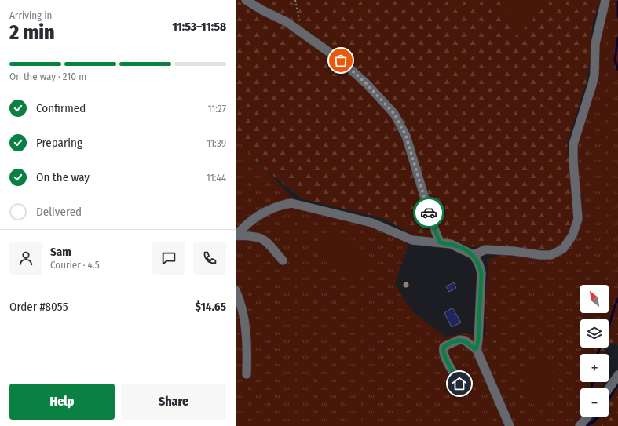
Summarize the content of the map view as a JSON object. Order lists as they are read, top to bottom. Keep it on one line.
{"north":"top left","page":{"heading":["2 min","Arriving in","11:53–11:58"],"panel":["Sam","Courier · 4.5","Order #8055","$14.65"],"bar":"On the way · 210 m","list":[["Confirmed","11:27"],["Preparing","11:39"],["On the way","11:44"],"Delivered"],"map_buttons":["+","−"],"buttons":["Help","Share"]}}
